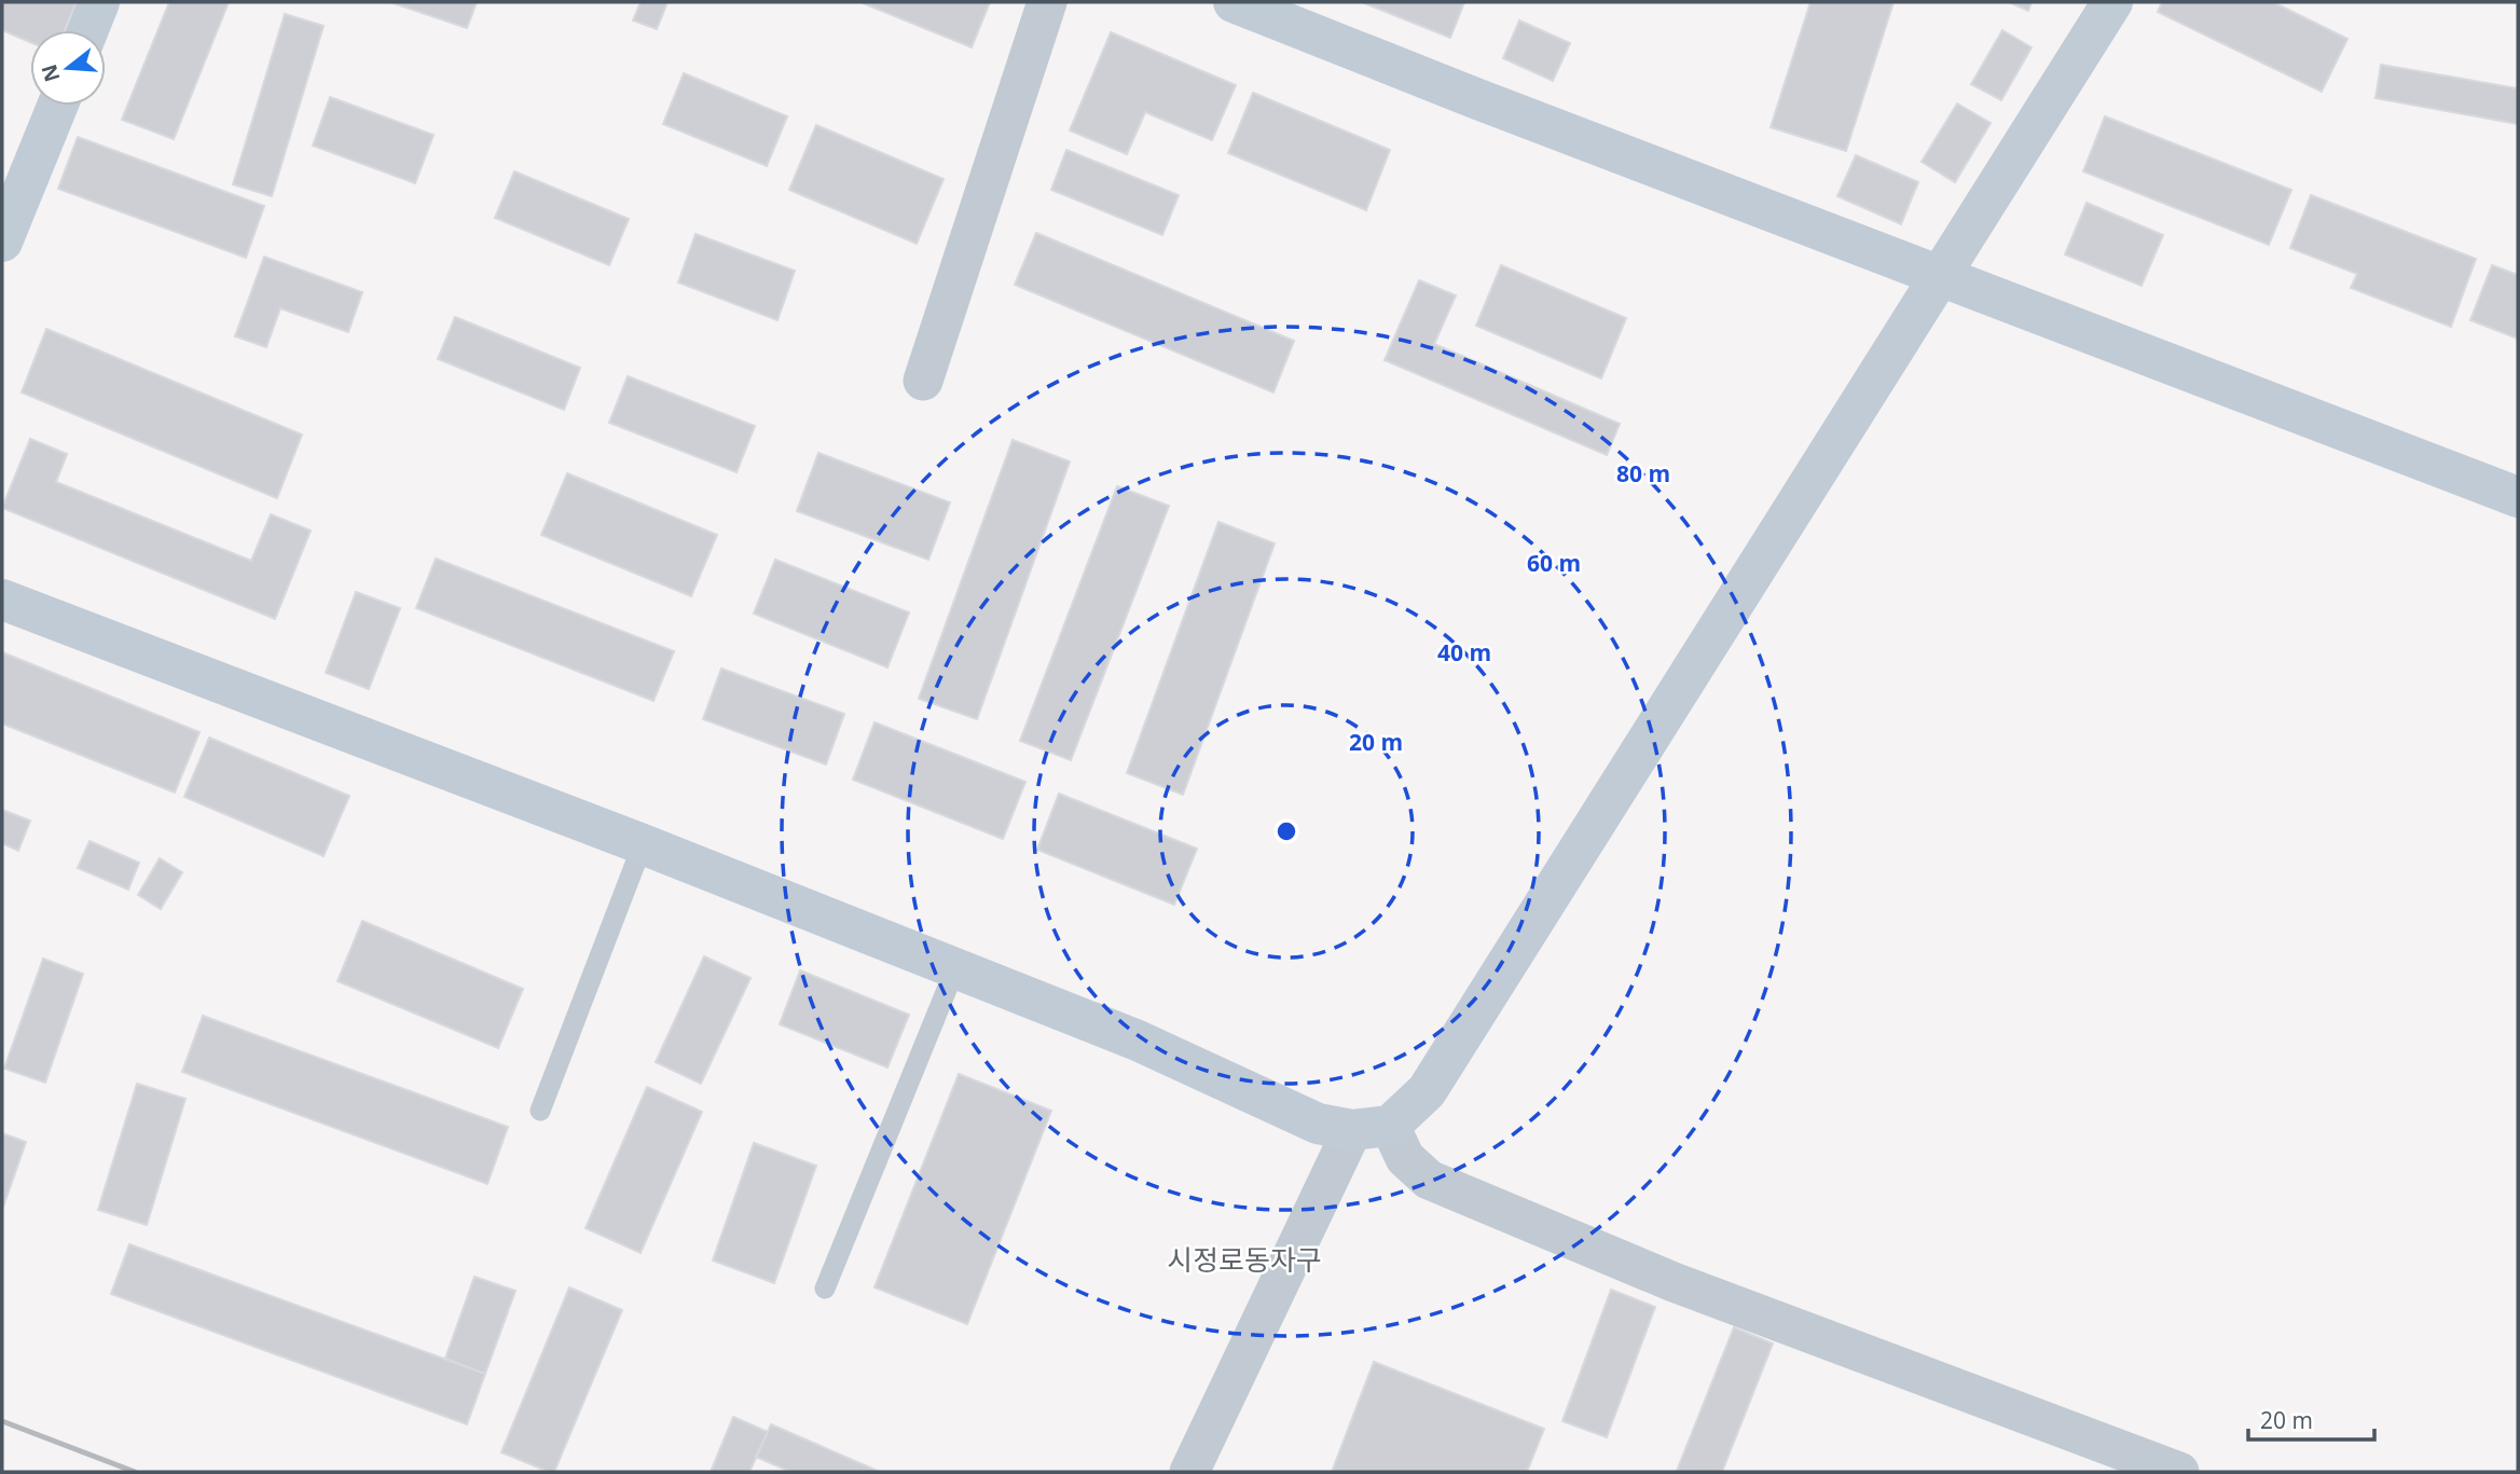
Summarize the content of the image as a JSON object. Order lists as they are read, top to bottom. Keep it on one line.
{"districts":["시정로동자구"],"scale_bar":"20 m","north":"left","rings":["80 m","60 m","40 m","20 m"]}
